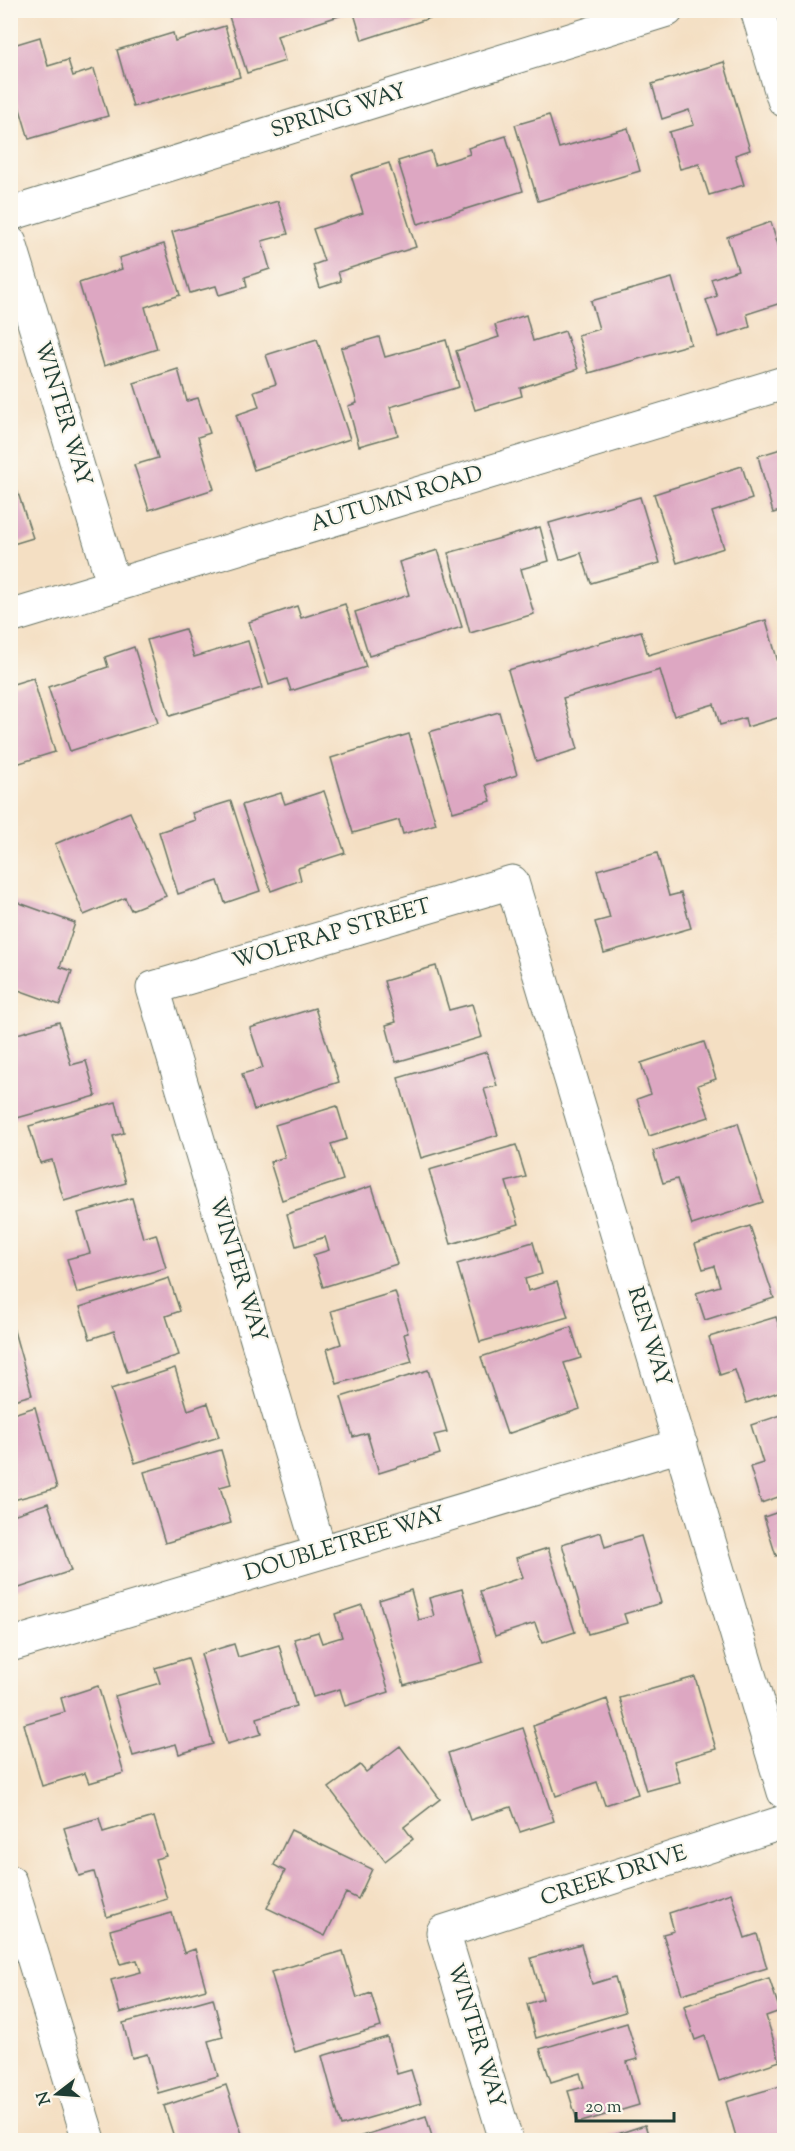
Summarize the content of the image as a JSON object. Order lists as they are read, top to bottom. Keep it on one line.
{"streets":{"street":["SPRING WAY","WINTER WAY","AUTUMN ROAD","WOLFRAP STREET","REN WAY","DOUBLETREE WAY","CREEK DRIVE"]},"crossings":[["WINTER WAY","AUTUMN ROAD"],["WINTER WAY","WOLFRAP STREET"],["WINTER WAY","DOUBLETREE WAY"],["WINTER WAY","CREEK DRIVE"],["WOLFRAP STREET","REN WAY"],["REN WAY","DOUBLETREE WAY"]],"scale_bar":"20 m","north":"left"}
